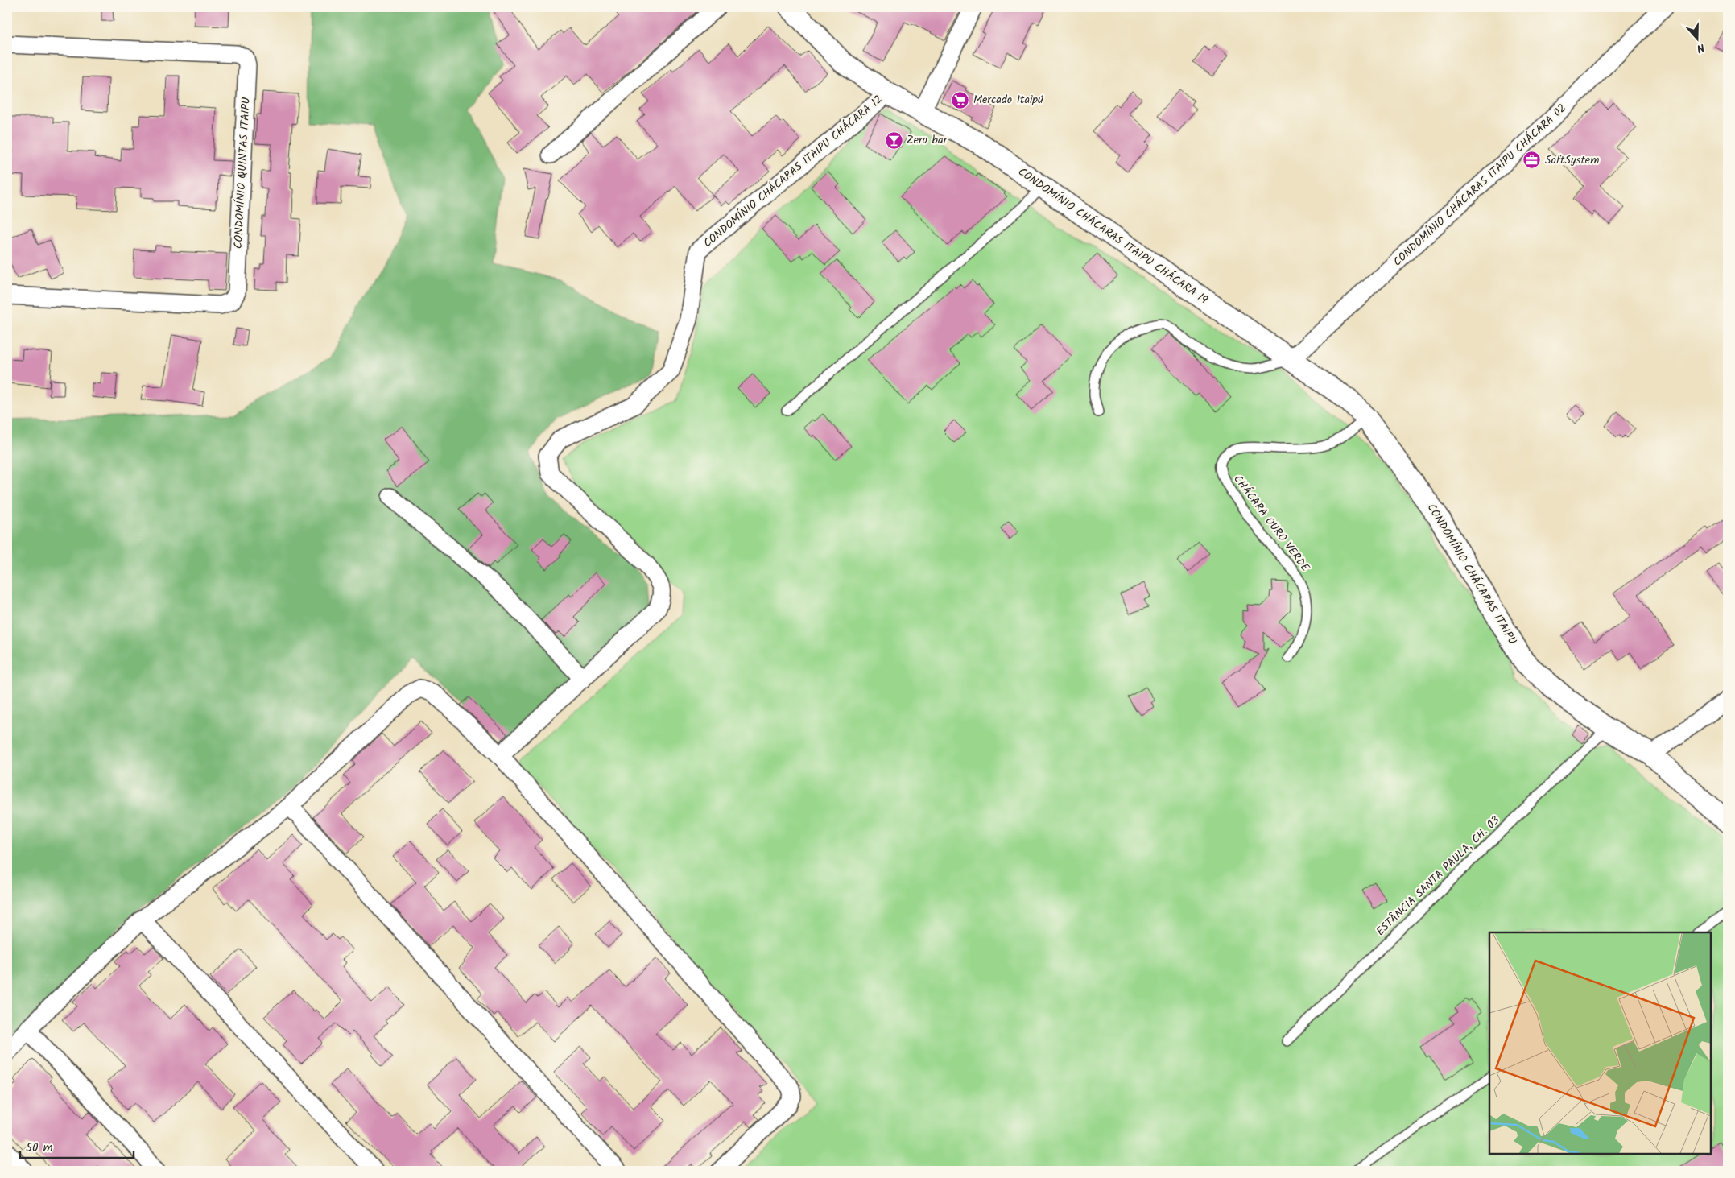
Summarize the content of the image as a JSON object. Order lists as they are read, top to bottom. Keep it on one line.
{"streets":{"street":["CONDOMÍNIO CHÁCARAS ITAIPU CHÁCARA 12","CONDOMÍNIO QUINTAS ITAIPU","CONDOMÍNIO CHÁCARAS ITAIPU CHÁCARA 02","CONDOMÍNIO CHÁCARAS ITAIPU CHÁCARA 19","CONDOMÍNIO CHÁCARAS ITAIPU"],"lane":["CHÁCARA OURO VERDE","ESTÂNCIA SANTA PAULA, CH. 03"]},"crossings":[["CONDOMÍNIO CHÁCARAS ITAIPU CHÁCARA 12","CONDOMÍNIO CHÁCARAS ITAIPU CHÁCARA 19"],["CONDOMÍNIO CHÁCARAS ITAIPU CHÁCARA 02","CONDOMÍNIO CHÁCARAS ITAIPU CHÁCARA 19"],["CONDOMÍNIO CHÁCARAS ITAIPU CHÁCARA 02","CONDOMÍNIO CHÁCARAS ITAIPU"],["CONDOMÍNIO CHÁCARAS ITAIPU CHÁCARA 19","CONDOMÍNIO CHÁCARAS ITAIPU"],["CHÁCARA OURO VERDE","CONDOMÍNIO CHÁCARAS ITAIPU"],["CONDOMÍNIO CHÁCARAS ITAIPU","ESTÂNCIA SANTA PAULA, CH. 03"]],"places":{"supermarket":["Mercado Itaipú"],"bar":["Zero bar"],"office":["SoftSystem"]},"scale_bar":"50 m","north":"bottom"}
